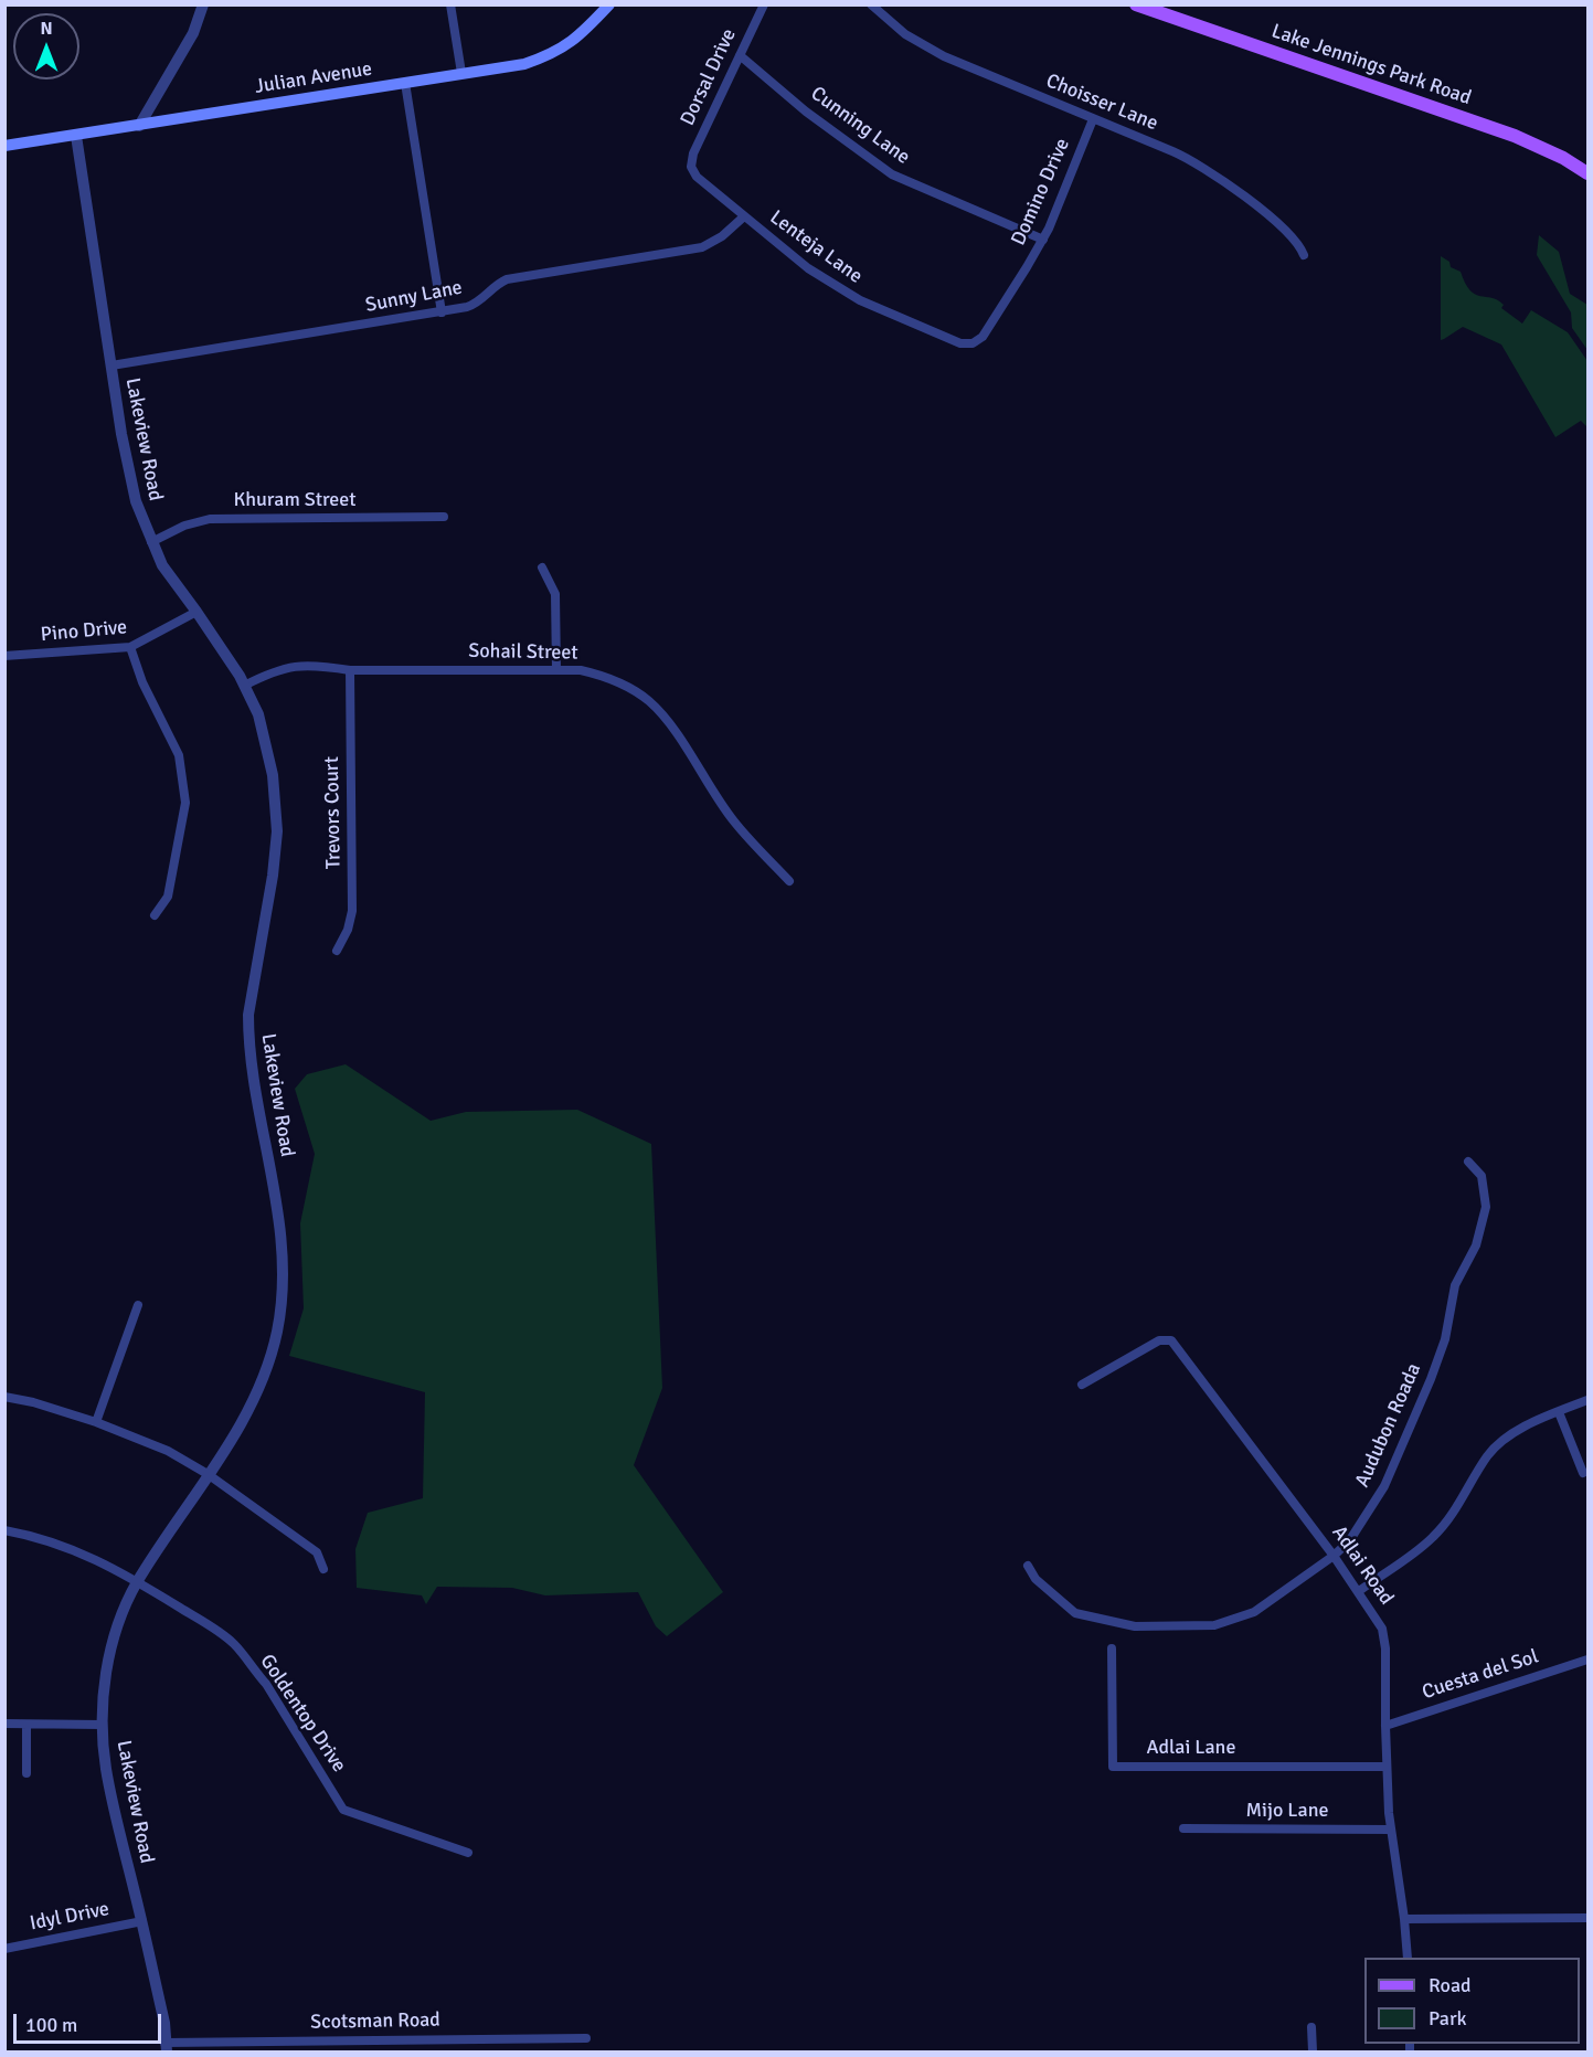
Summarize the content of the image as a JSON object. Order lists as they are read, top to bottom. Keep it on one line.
{"streets":{"main road":["Lake Jennings Park Road","Julian Avenue"],"street":["Dorsal Drive","Choisser Lane","Cunning Lane","Domino Drive","Lenteja Lane","Sunny Lane","Lakeview Road","Khuram Street","Pino Drive","Sohail Street","Trevors Court","Audubon Roada","Adlai Road","Cuesta del Sol","Goldentop Drive","Adlai Lane","Mijo Lane","Idyl Drive","Scotsman Road"]},"crossings":[["Dorsal Drive","Cunning Lane"],["Dorsal Drive","Lenteja Lane"],["Julian Avenue","Lakeview Road"],["Choisser Lane","Domino Drive"],["Cunning Lane","Domino Drive"],["Domino Drive","Lenteja Lane"],["Lenteja Lane","Sunny Lane"],["Sunny Lane","Lakeview Road"],["Lakeview Road","Khuram Street"],["Lakeview Road","Pino Drive"],["Lakeview Road","Sohail Street"],["Lakeview Road","Goldentop Drive"],["Lakeview Road","Idyl Drive"],["Lakeview Road","Scotsman Road"],["Sohail Street","Trevors Court"],["Audubon Roada","Adlai Road"],["Adlai Road","Cuesta del Sol"],["Adlai Road","Adlai Lane"],["Adlai Road","Mijo Lane"]],"legend":["Road","Park"],"scale_bar":"100 m","north":"top"}
